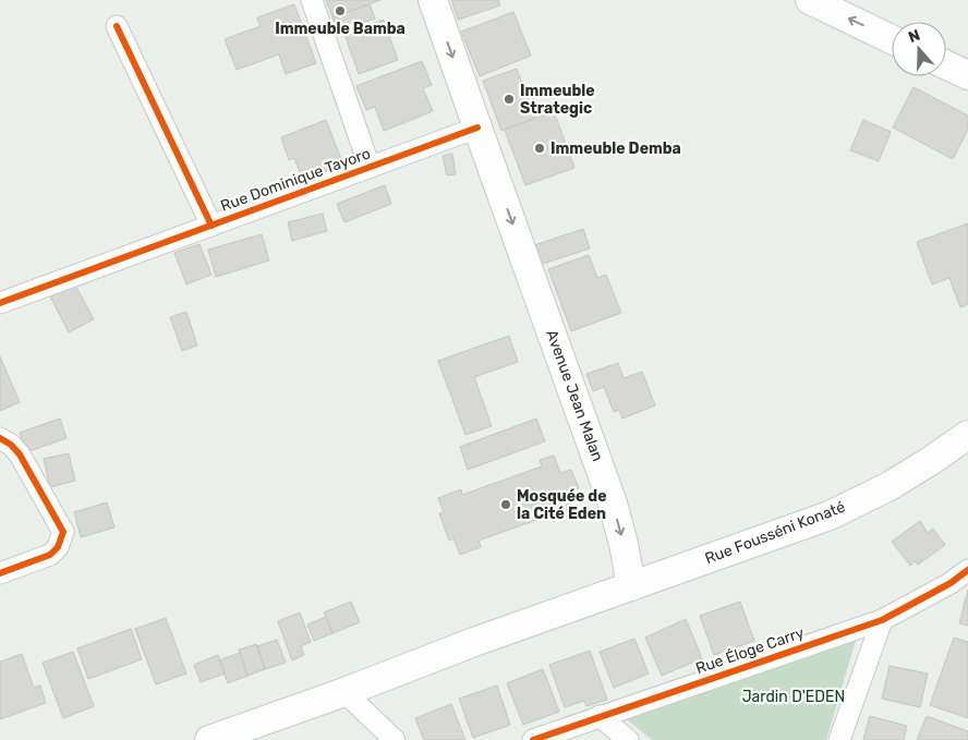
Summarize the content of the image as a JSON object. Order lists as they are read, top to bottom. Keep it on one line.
{"streets":{"main road":["Avenue Jean Malan","Rue Fousséni Konaté"],"street":["Rue Dominique Tayoro","Rue Éloge Carry"]},"crossings":[["Rue Dominique Tayoro","Avenue Jean Malan"],["Avenue Jean Malan","Rue Fousséni Konaté"]],"one_way":["Avenue Jean Malan"],"parks":["Jardin D'EDEN"],"places":["Immeuble Bamba","Immeuble Strategic","Immeuble Demba","Mosquée de la Cité Eden"],"north":"top"}
